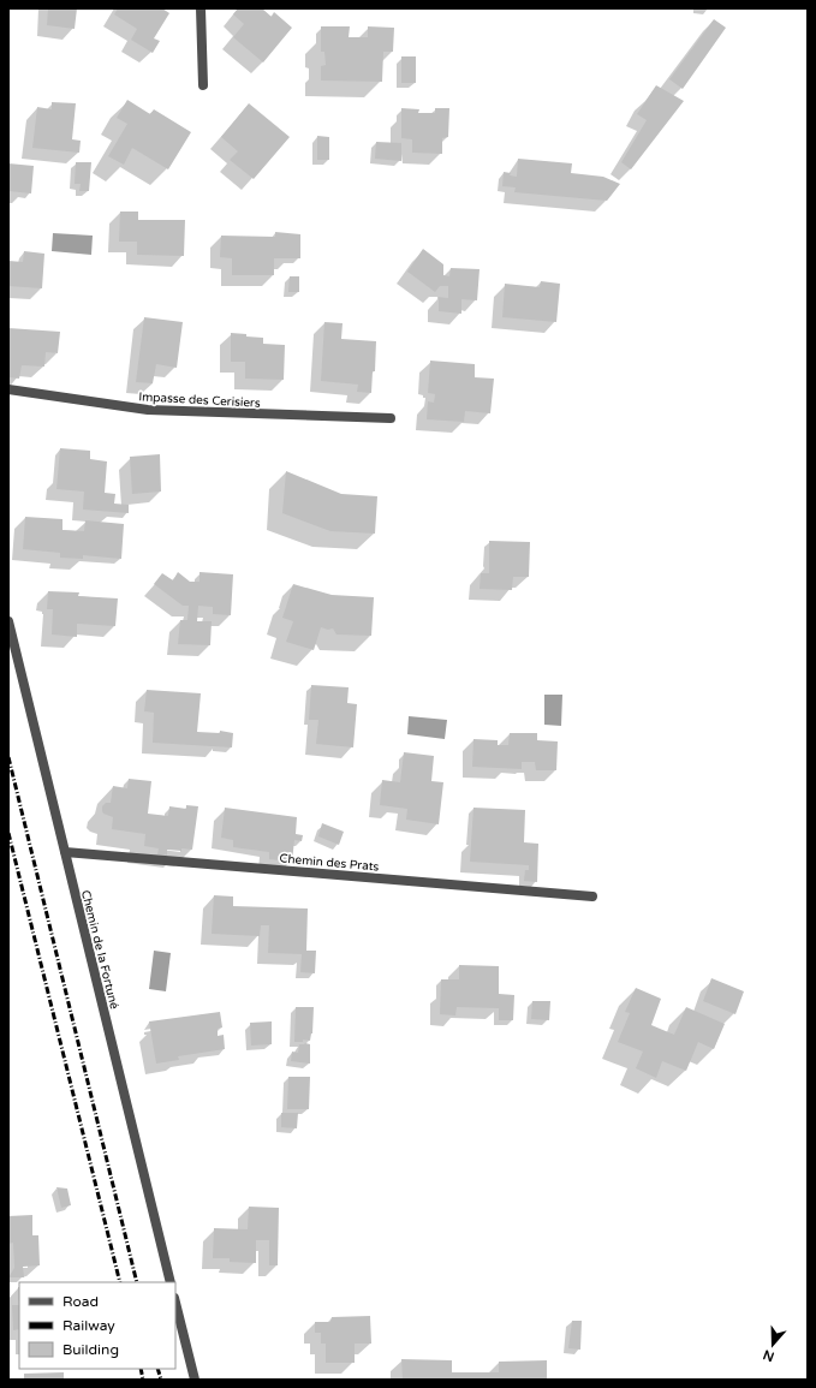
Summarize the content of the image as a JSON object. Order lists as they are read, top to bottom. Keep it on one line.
{"streets":{"street":["Impasse des Cerisiers","Chemin des Prats","Chemin de la Fortuné"]},"crossings":[["Chemin des Prats","Chemin de la Fortuné"]],"legend":["Road","Railway","Building"],"north":"bottom"}
